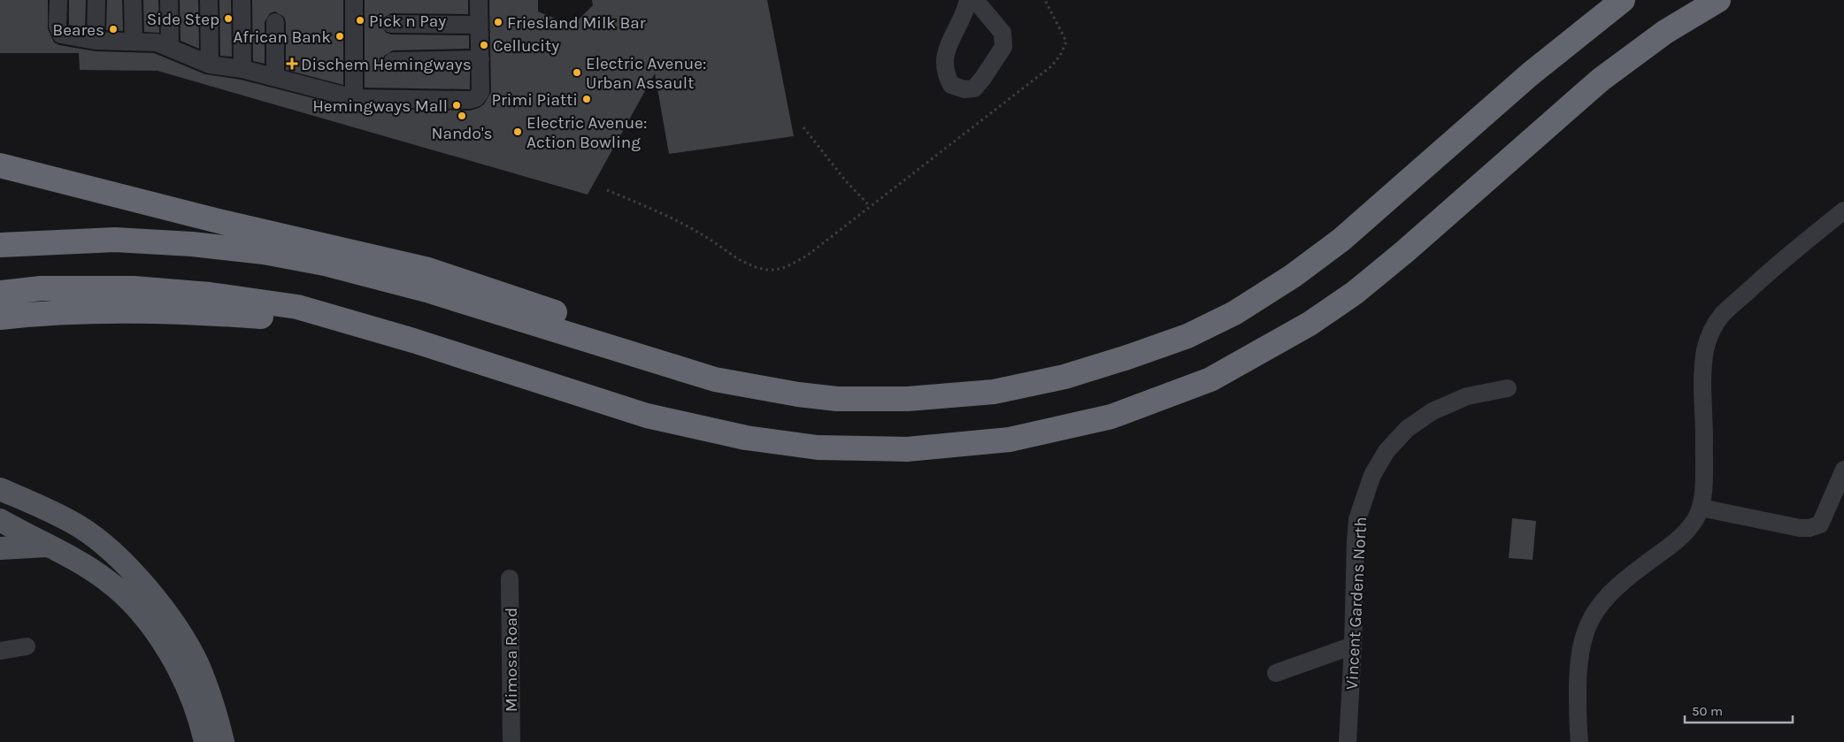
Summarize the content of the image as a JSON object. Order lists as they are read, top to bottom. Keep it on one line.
{"streets":{"street":["Vincent Gardens North","Mimosa Road"]},"places":{"other":["Side Step","Pick n Pay","Friesland Milk Bar","Beares","African Bank","Cellucity","Electric Avenue: Urban Assault","Primi Piatti","Hemingways Mall","Nando's","Electric Avenue: Action Bowling"],"health":["Dischem Hemingways"]},"scale_bar":"50 m"}
